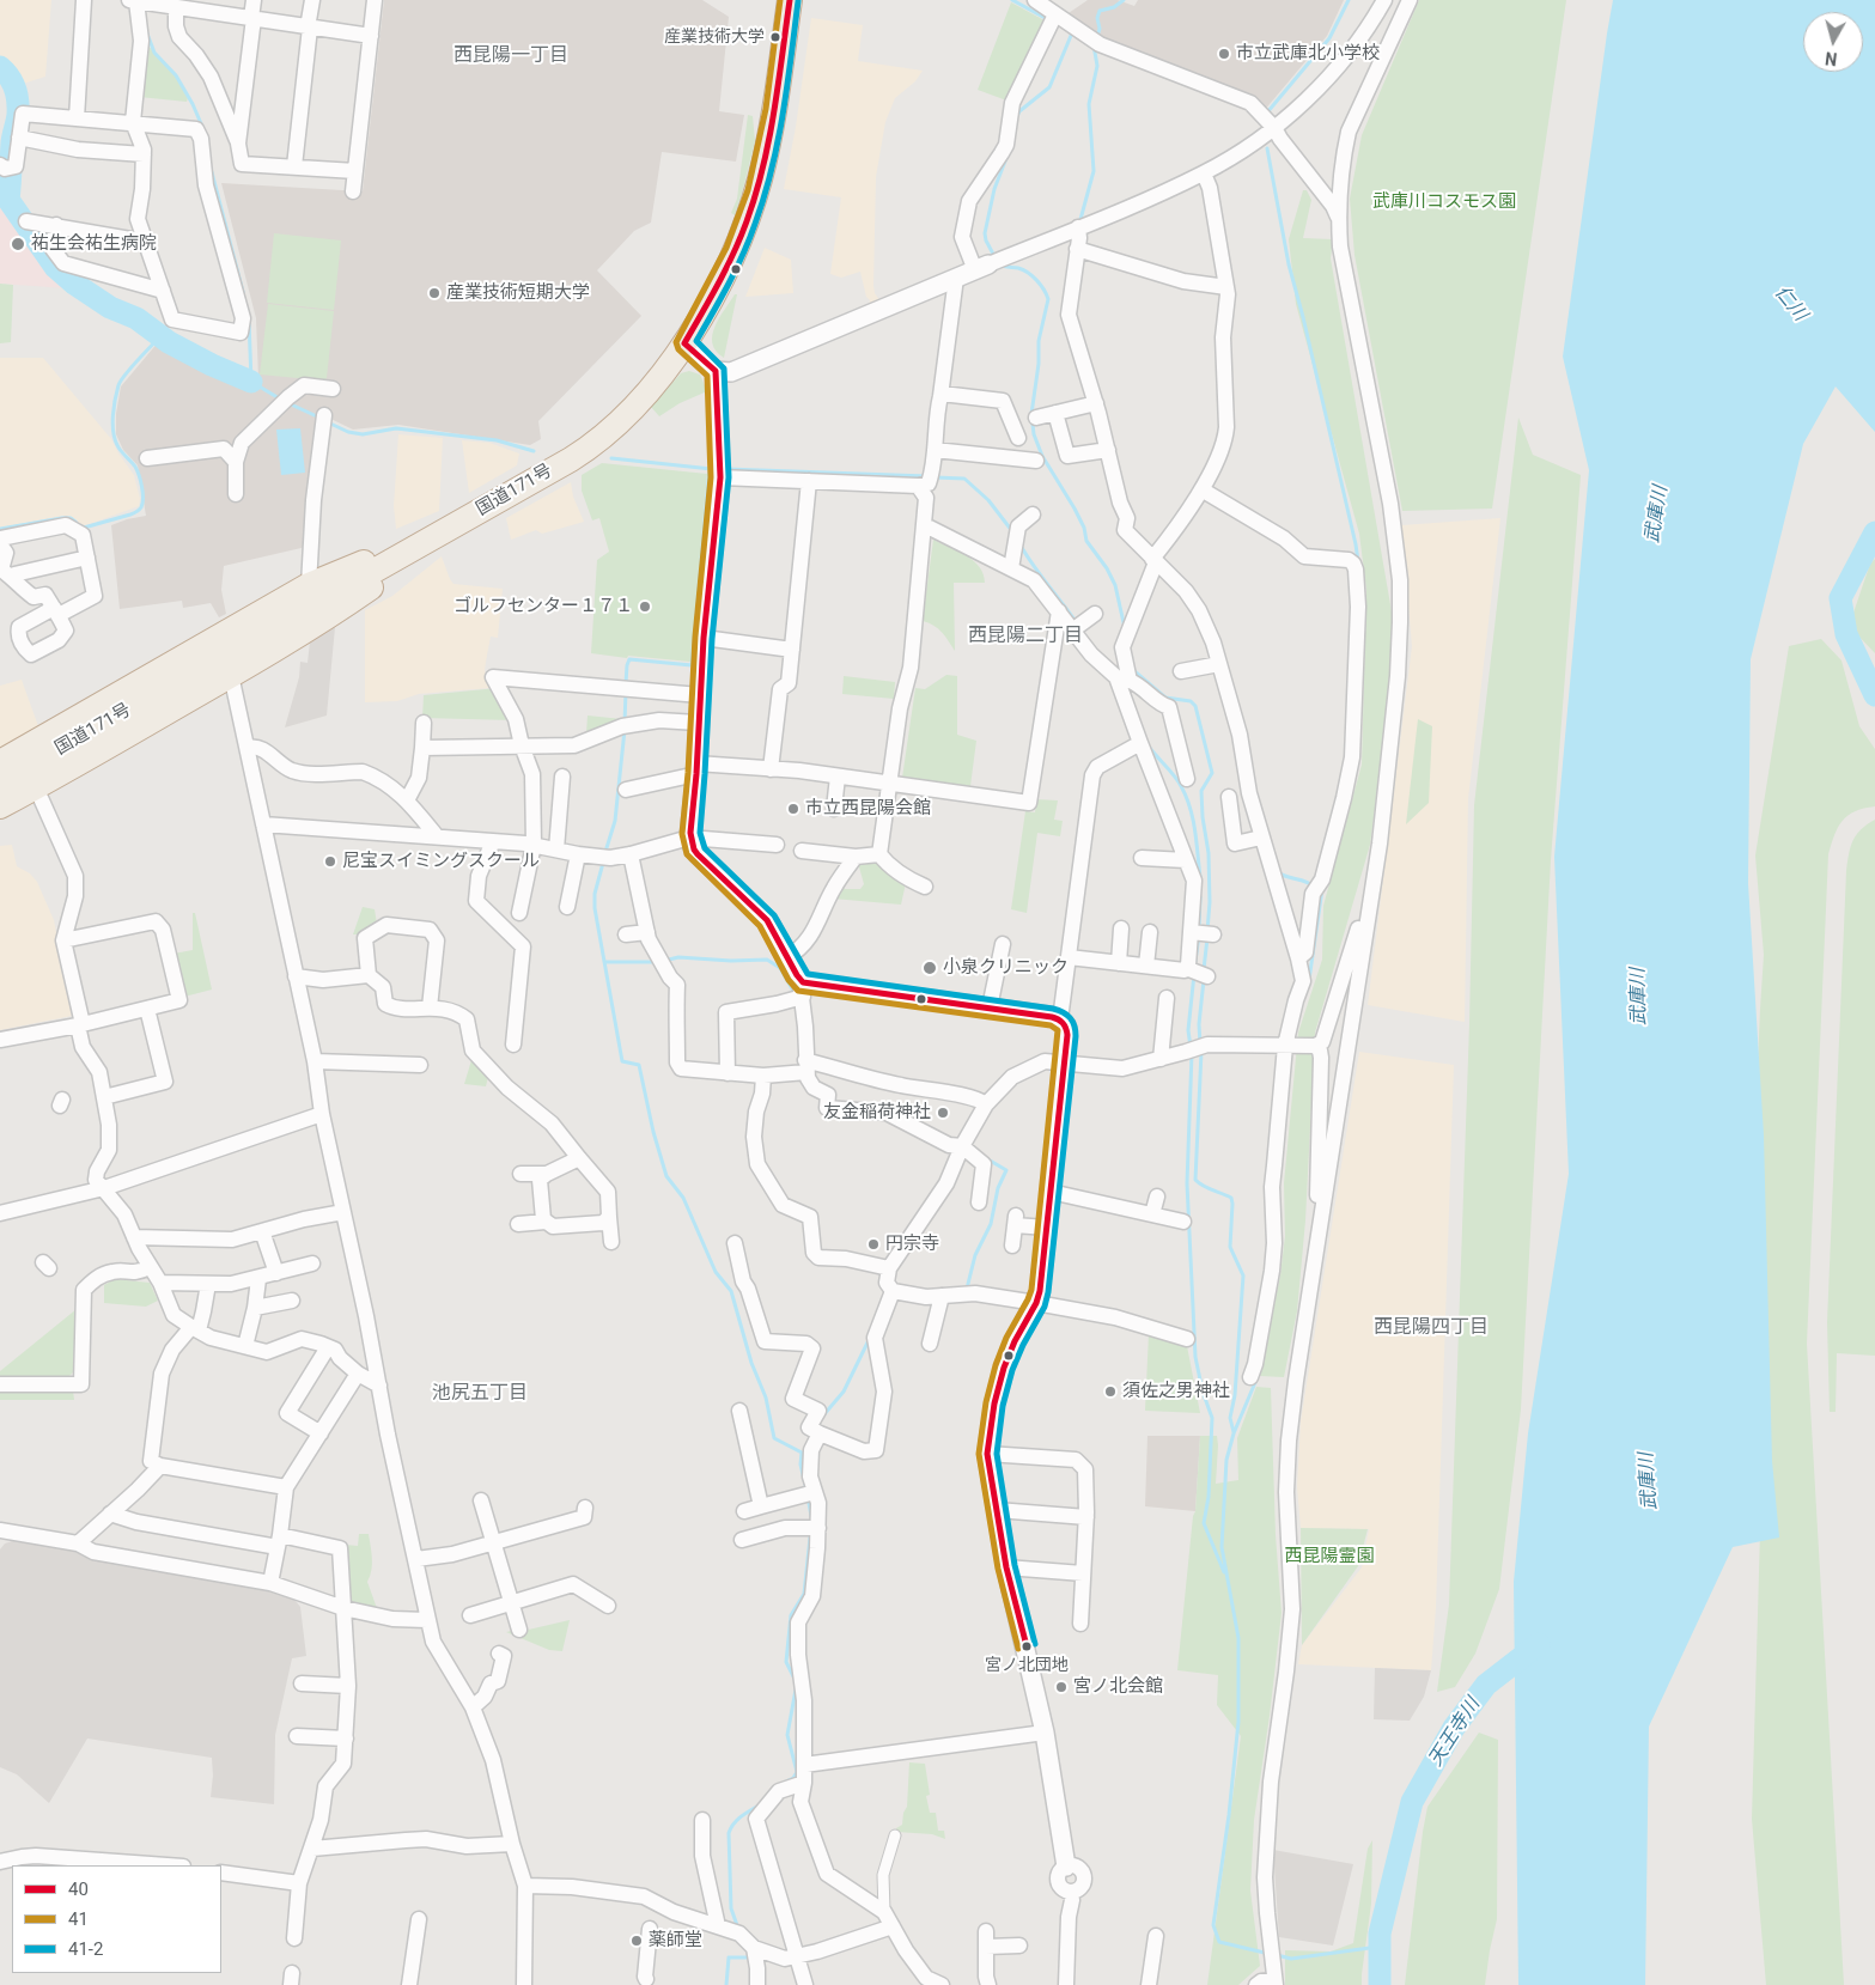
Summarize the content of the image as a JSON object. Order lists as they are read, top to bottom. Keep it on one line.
{"streets":{"highway":["国道171号"]},"districts":["西昆陽一丁目","西昆陽二丁目","西昆陽四丁目","池尻五丁目"],"water":["仁川","武庫川","天王寺川"],"parks":["武庫川コスモス園","西昆陽霊園"],"places":["産業技術大学","市立武庫北小学校","祐生会祐生病院","産業技術短期大学","ゴルフセンター１７１","市立西昆陽会館","尼宝スイミングスクール","小泉クリニック","友金稲荷神社","円宗寺","須佐之男神社","宮ノ北団地","宮ノ北会館","薬師堂"],"lines":["transit line 40","transit line 41","transit line 41-2"],"legend":["40","41","41-2"],"north":"bottom"}
